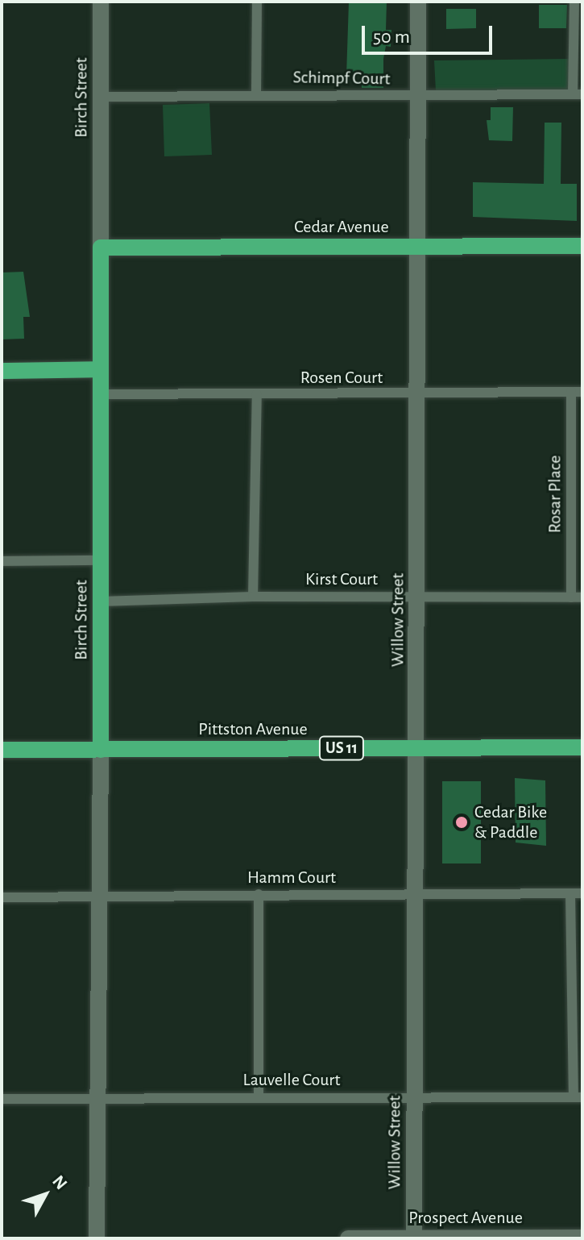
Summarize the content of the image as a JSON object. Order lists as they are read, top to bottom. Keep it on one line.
{"streets":{"main road":["Birch Street","Cedar Avenue","Pittston Avenue","US 11"],"street":["Willow Street","Prospect Avenue"],"lane":["Schimpf Court","Rosen Court","Rosar Place","Kirst Court","Hamm Court","Lauvelle Court"]},"crossings":[["Schimpf Court","Birch Street"],["Schimpf Court","Willow Street"],["Birch Street","Cedar Avenue"],["Birch Street","Rosen Court"],["Birch Street","Kirst Court"],["Birch Street","Pittston Avenue"],["Birch Street","Hamm Court"],["Birch Street","Lauvelle Court"],["Cedar Avenue","Willow Street"],["Rosen Court","Rosar Place"],["Rosen Court","Willow Street"],["Rosar Place","Kirst Court"],["Kirst Court","Willow Street"],["Willow Street","Pittston Avenue"],["Willow Street","Hamm Court"],["Willow Street","Lauvelle Court"],["Willow Street","Prospect Avenue"]],"places":["Cedar Bike & Paddle"],"scale_bar":"50 m","north":"top right"}
